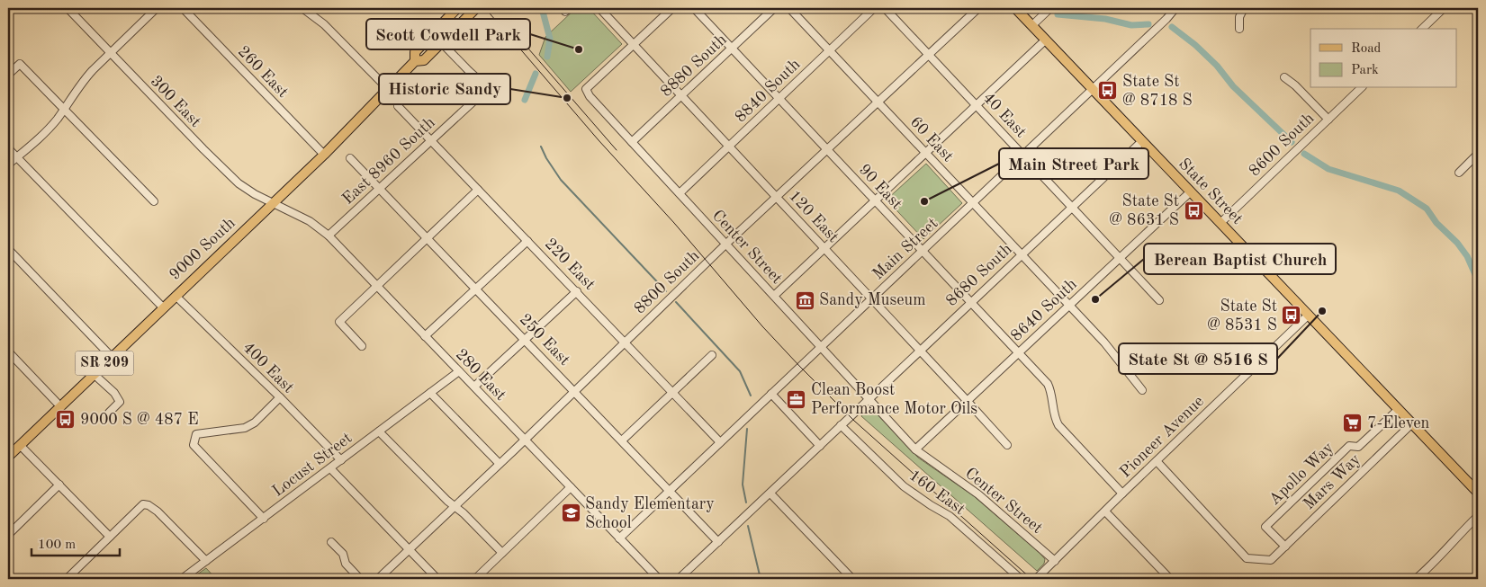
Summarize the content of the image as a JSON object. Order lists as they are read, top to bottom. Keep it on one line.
{"streets":{"main road":["State Street","9000 South","SR 209"],"street":["8880 South","260 East","8840 South","300 East","40 East","60 East","8600 South","East 8960 South","90 East","120 East","Center Street","Main Street","220 East","8680 South","8800 South","8640 South","250 East","400 East","280 East","Pioneer Avenue","Locust Street","Apollo Way","Mars Way","160 East"]},"crossings":[["8880 South","90 East"],["8880 South","120 East"],["8880 South","Center Street"],["260 East","9000 South"],["8840 South","60 East"],["8840 South","90 East"],["8840 South","120 East"],["8840 South","Center Street"],["300 East","9000 South"],["300 East","280 East"],["40 East","Main Street"],["40 East","8680 South"],["40 East","8800 South"],["40 East","8640 South"],["60 East","Main Street"],["60 East","8680 South"],["60 East","8800 South"],["60 East","8640 South"],["8600 South","State Street"],["East 8960 South","9000 South"],["East 8960 South","220 East"],["East 8960 South","250 East"],["East 8960 South","280 East"],["90 East","Main Street"],["90 East","8680 South"],["90 East","8800 South"],["90 East","8640 South"],["90 East","Pioneer Avenue"],["State Street","Main Street"],["State Street","8680 South"],["State Street","8640 South"],["State Street","Pioneer Avenue"],["State Street","Apollo Way"],["State Street","Mars Way"],["120 East","Center Street"],["120 East","Main Street"],["120 East","8680 South"],["120 East","8800 South"],["120 East","8640 South"],["Center Street","Main Street"],["Center Street","8680 South"],["Center Street","8800 South"],["Center Street","8640 South"],["Center Street","Pioneer Avenue"],["9000 South","400 East"],["9000 South","280 East"],["Main Street","220 East"],["Main Street","250 East"],["Main Street","280 East"],["220 East","8800 South"],["8680 South","250 East"],["8680 South","160 East"],["8800 South","250 East"],["8800 South","280 East"],["400 East","Locust Street"],["280 East","Locust Street"],["Pioneer Avenue","Mars Way"],["Apollo Way","Mars Way"]],"places":{"other":["Scott Cowdell Park","Historic Sandy","Main Street Park","Berean Baptist Church","State St @ 8516 S"],"bus stop":["State St @ 8718 S","State St @ 8631 S","State St @ 8531 S","9000 S @ 487 E"],"museum":["Sandy Museum"],"office":["Clean Boost Performance Motor Oils"],"supermarket":["7-Eleven"],"school or university":["Sandy Elementary School"]},"legend":["Road","Park"],"scale_bar":"100 m"}
